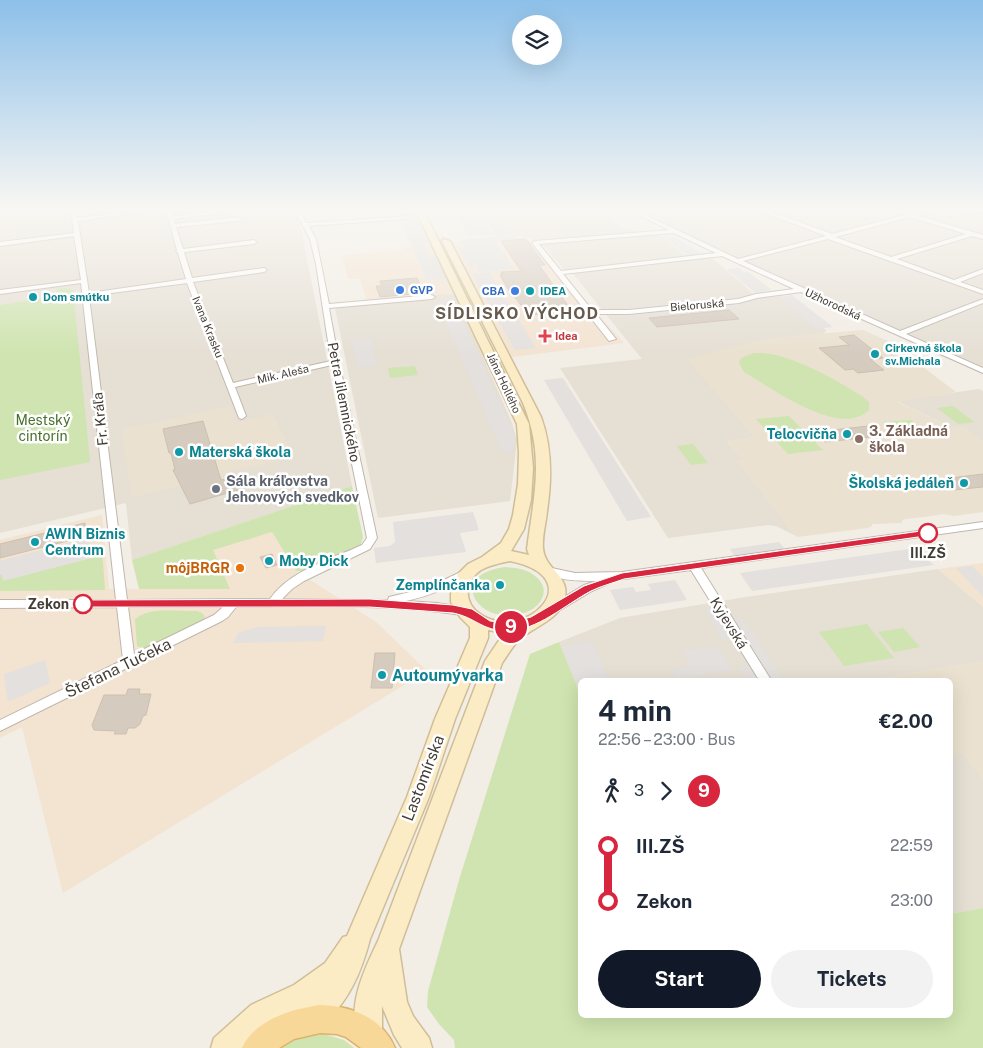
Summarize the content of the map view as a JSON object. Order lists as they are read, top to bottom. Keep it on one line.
{"streets":{"street":["Užhorodská","Bieloruská","Ivana Krasku","Mik. Aleša","Jána Hollého","Petra Jilemnického","Fr. Kráľa","Kyjevská","Štefana Tučeka","Lastomírska"]},"crossings":[["Užhorodská","Bieloruská"],["Ivana Krasku","Mik. Aleša"],["Mik. Aleša","Petra Jilemnického"],["Jána Hollého","Lastomírska"],["Fr. Kráľa","Štefana Tučeka"]],"districts":["SÍDLISKO VÝCHOD"],"parks":["Mestský cintorín"],"places":{"other":["GVP","CBA","IDEA","Dom smútku","Cirkevná škola sv.Michala","Telocvičňa","3. Základná škola","Materská škola","Školská jedáleň","Sála kráľovstva Jehovových svedkov","III.ZŠ","AWIN Biznis Centrum","Moby Dick","môjBRGR","Zemplínčanka","Zekon","Autoumývarka"],"health":["Idea"]},"lines":["bus line 9"],"page":{"on_map":"9","heading":["4 min","22:56 – 23:00 · Bus","€2.00"],"legs":["3","9"],"list":[{"name":"III.ZŠ","value":"22:59"},{"name":"Zekon","value":"23:00"}],"buttons":["Start","Tickets"]}}
